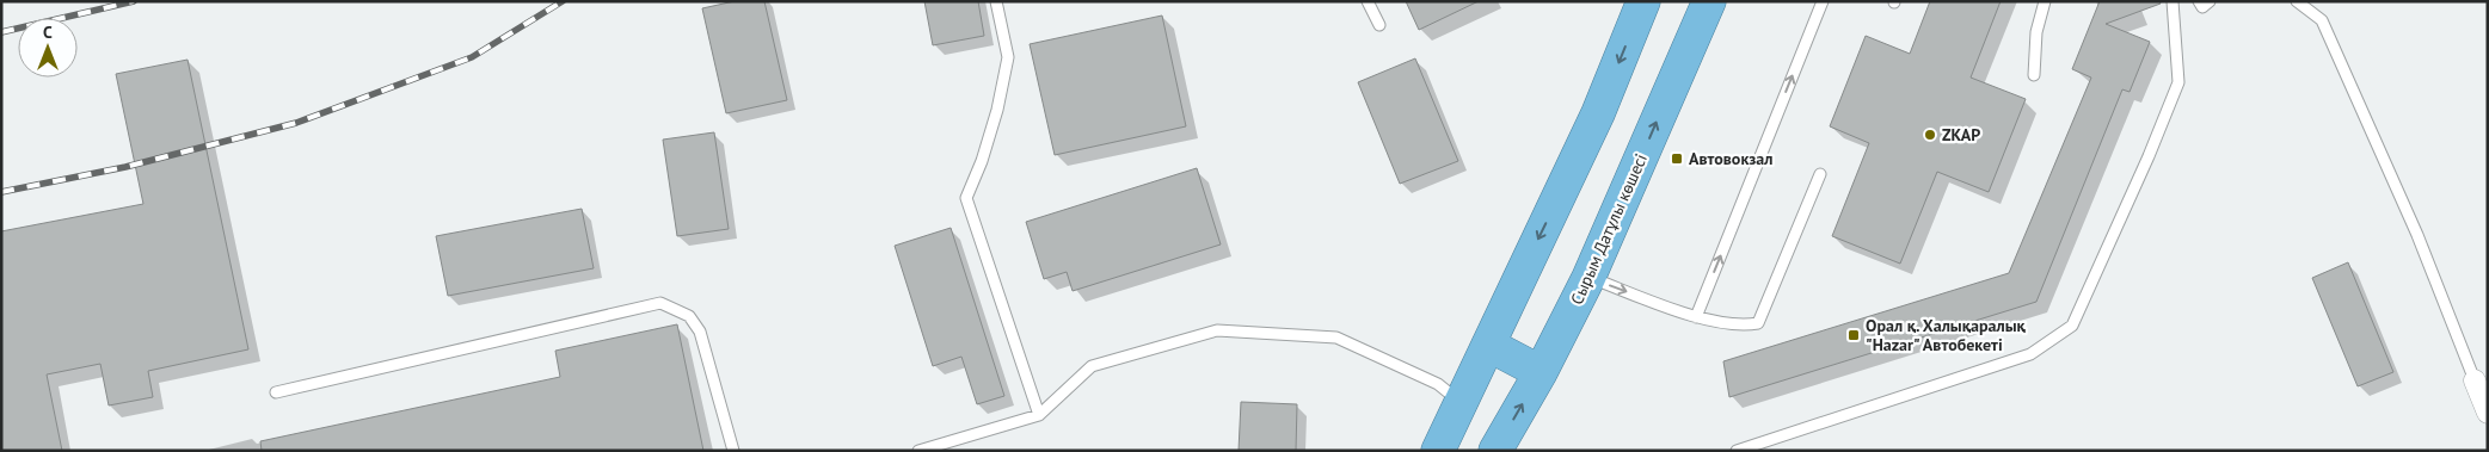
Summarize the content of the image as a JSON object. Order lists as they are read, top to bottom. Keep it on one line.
{"streets":{"highway":["Сырым Датұлы көшесі"]},"places":{"other":["ZKAP"],"transit":["Автовокзал","Орал қ. Халықаралық \"Hazar\" Автобекеті"]},"north":"top"}
